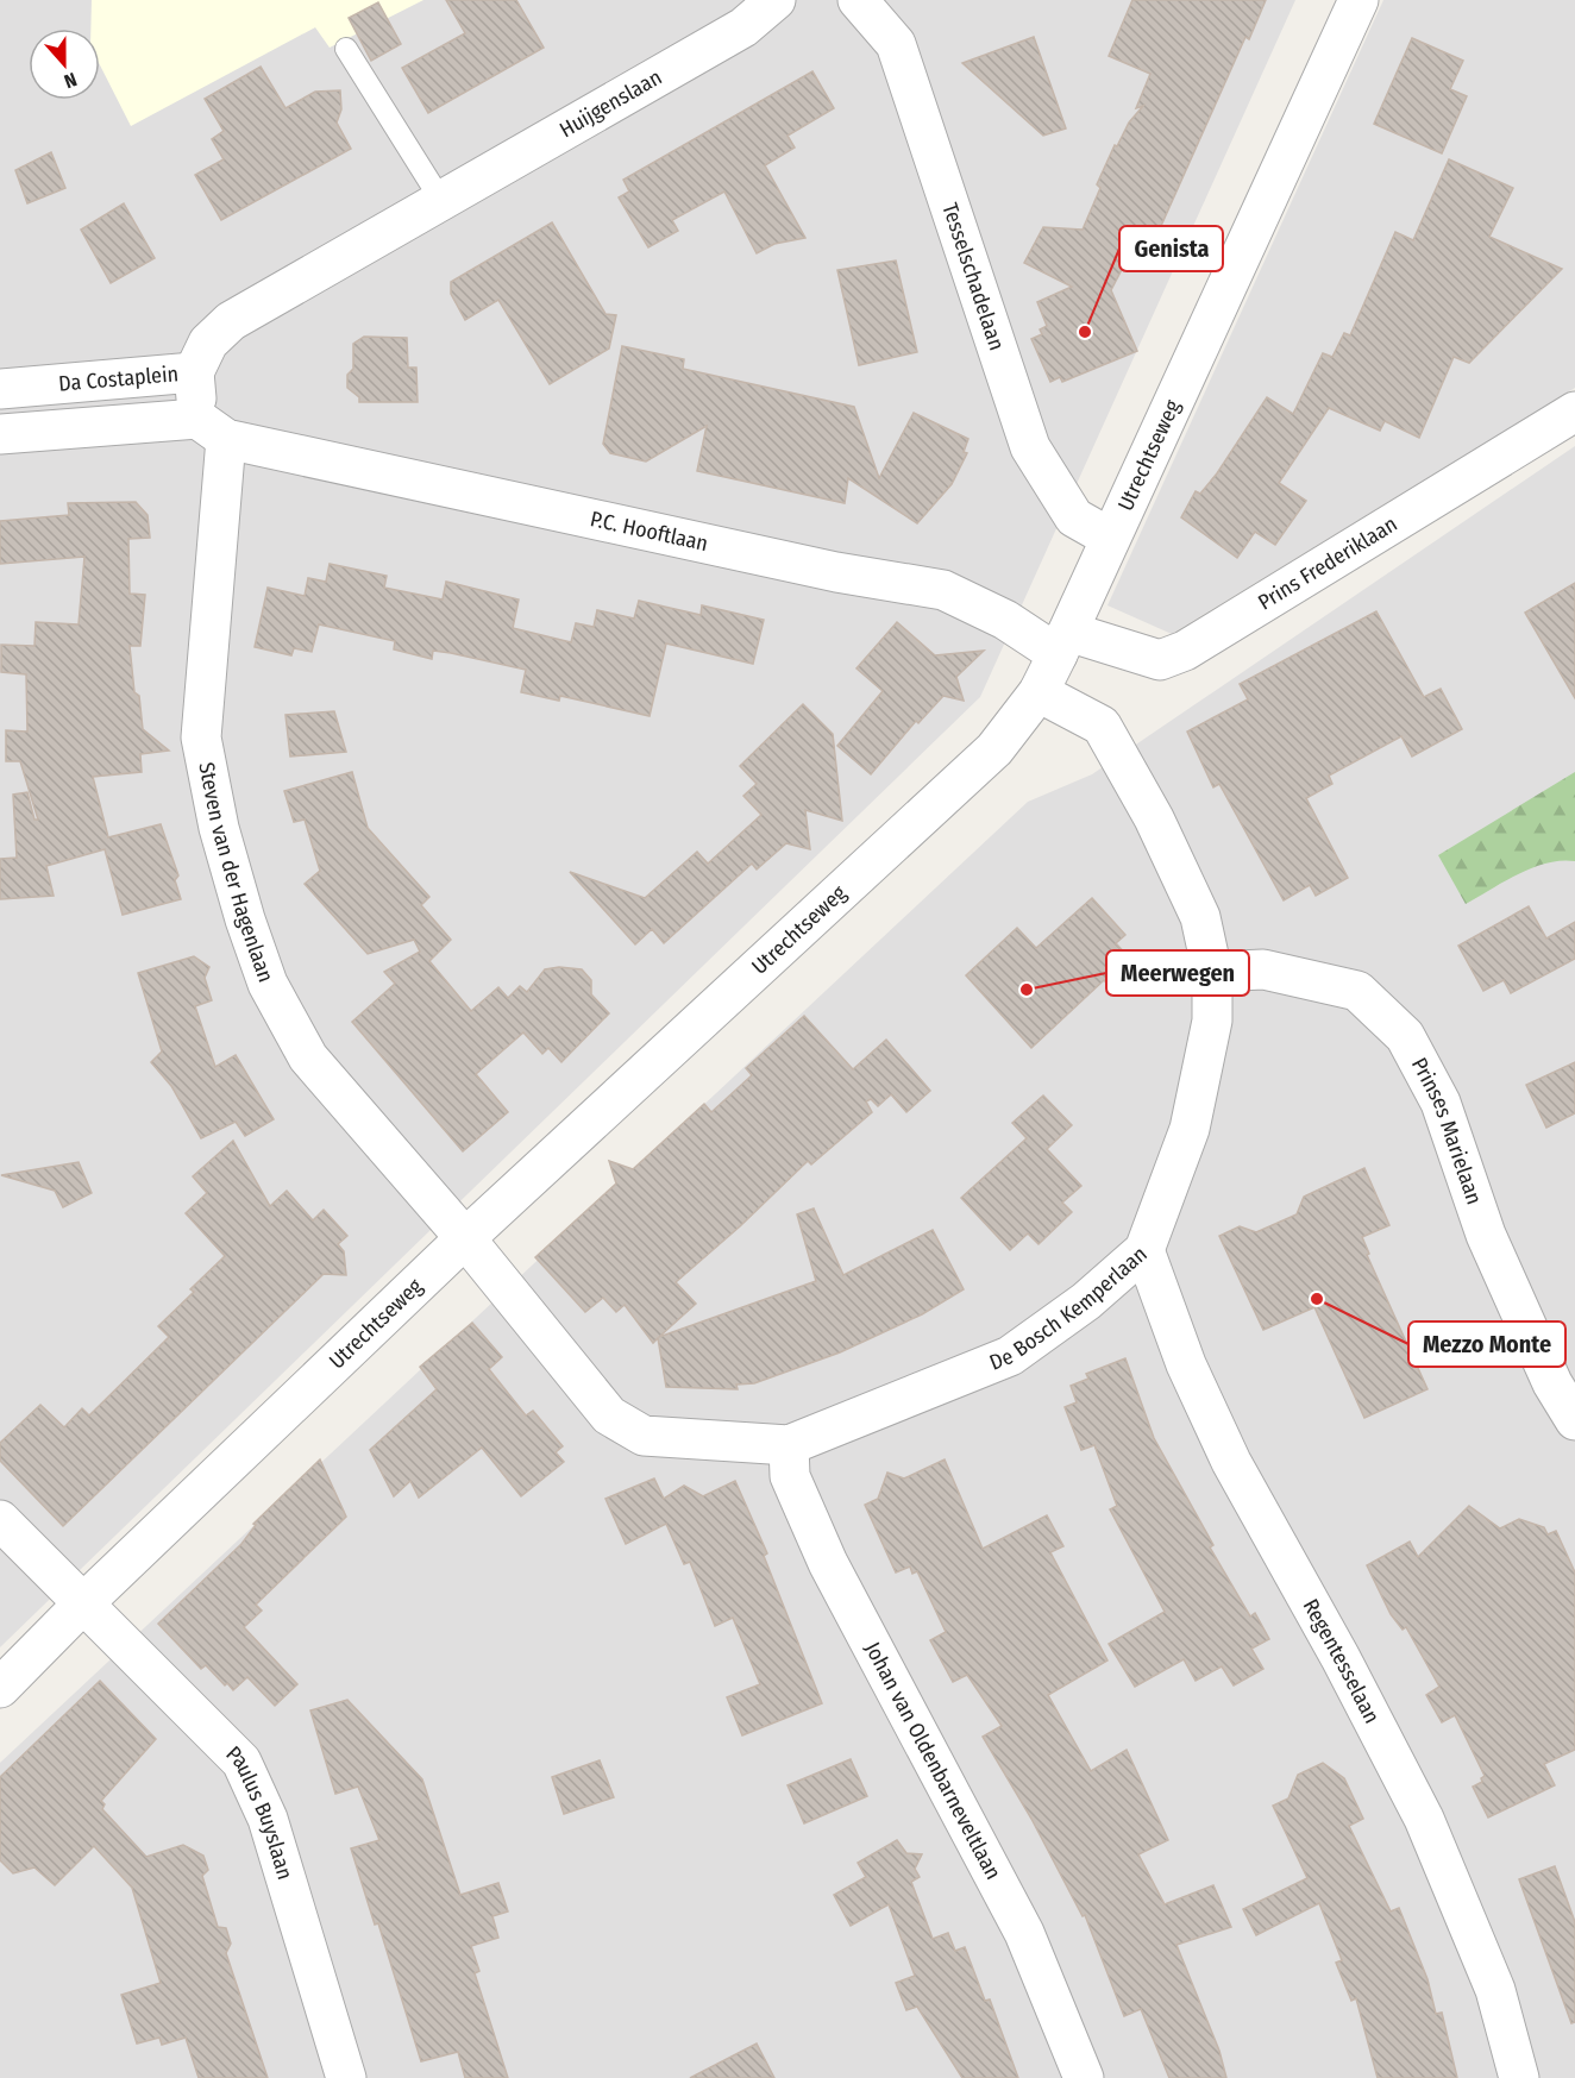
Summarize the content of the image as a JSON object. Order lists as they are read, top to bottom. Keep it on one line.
{"streets":{"street":["Huijgenslaan","Tesselschadelaan","Da Costaplein","Utrechtseweg","P.C. Hooftlaan","Prins Frederiklaan","Steven van der Hagenlaan","Prinses Marielaan","De Bosch Kemperlaan","Regentesselaan","Johan van Oldenbarneveltlaan","Paulus Buyslaan"]},"crossings":[["Huijgenslaan","Da Costaplein"],["Tesselschadelaan","Utrechtseweg"],["Da Costaplein","P.C. Hooftlaan"],["Da Costaplein","Steven van der Hagenlaan"],["Utrechtseweg","P.C. Hooftlaan"],["Utrechtseweg","Prins Frederiklaan"],["Utrechtseweg","Steven van der Hagenlaan"],["Utrechtseweg","De Bosch Kemperlaan"],["Utrechtseweg","Paulus Buyslaan"],["P.C. Hooftlaan","Prins Frederiklaan"],["P.C. Hooftlaan","Steven van der Hagenlaan"],["Steven van der Hagenlaan","De Bosch Kemperlaan"],["Prinses Marielaan","De Bosch Kemperlaan"],["De Bosch Kemperlaan","Regentesselaan"],["De Bosch Kemperlaan","Johan van Oldenbarneveltlaan"]],"places":["Genista","Meerwegen","Mezzo Monte"],"north":"bottom"}
